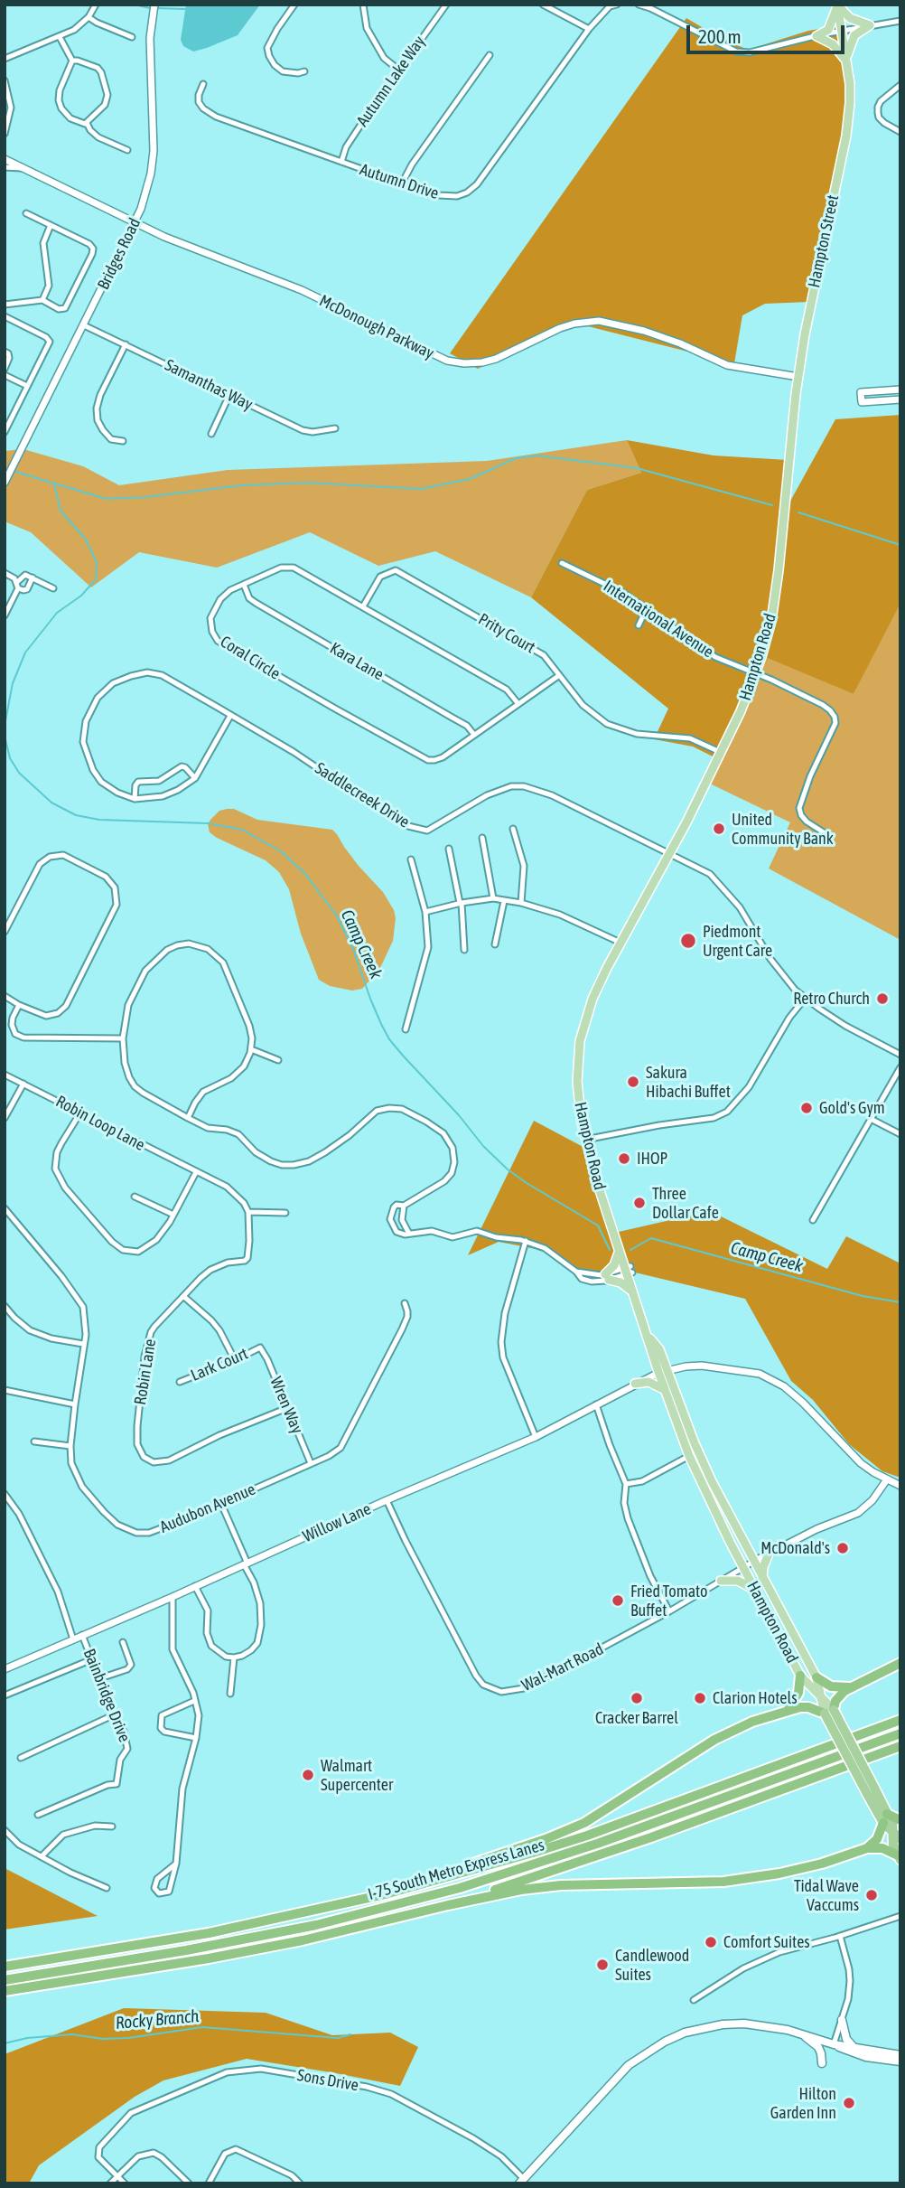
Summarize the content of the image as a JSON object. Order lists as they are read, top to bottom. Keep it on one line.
{"streets":{"highway":["Hampton Road","I-75 South Metro Express Lanes"],"main road":["Hampton Street"],"street":["Autumn Lake Way","Autumn Drive","Bridges Road","McDonough Parkway","Samanthas Way","International Avenue","Prity Court","Coral Circle","Kara Lane","Saddlecreek Drive","Robin Loop Lane","Lark Court","Robin Lane","Wren Way","Audubon Avenue","Willow Lane","Wal-Mart Road","Bainbridge Drive","Sons Drive"]},"crossings":[["Autumn Lake Way","Autumn Drive"],["Hampton Street","McDonough Parkway"],["Hampton Street","Hampton Road"],["Bridges Road","McDonough Parkway"],["Bridges Road","Samanthas Way"],["International Avenue","Hampton Road"],["Prity Court","Hampton Road"],["Prity Court","Coral Circle"],["Hampton Road","Saddlecreek Drive"],["Hampton Road","Willow Lane"],["Hampton Road","Wal-Mart Road"],["Coral Circle","Kara Lane"],["Lark Court","Wren Way"],["Robin Lane","Wren Way"],["Wren Way","Audubon Avenue"],["Willow Lane","Wal-Mart Road"],["Willow Lane","Bainbridge Drive"]],"water":["Camp Creek","Rocky Branch"],"places":["United Community Bank","Piedmont Urgent Care","Retro Church","Sakura Hibachi Buffet","Gold's Gym","IHOP","Three Dollar Cafe","McDonald's","Fried Tomato Buffet","Cracker Barrel","Clarion Hotels","Walmart Supercenter","Tidal Wave Vaccums","Comfort Suites","Candlewood Suites","Hilton Garden Inn"],"scale_bar":"200 m"}
